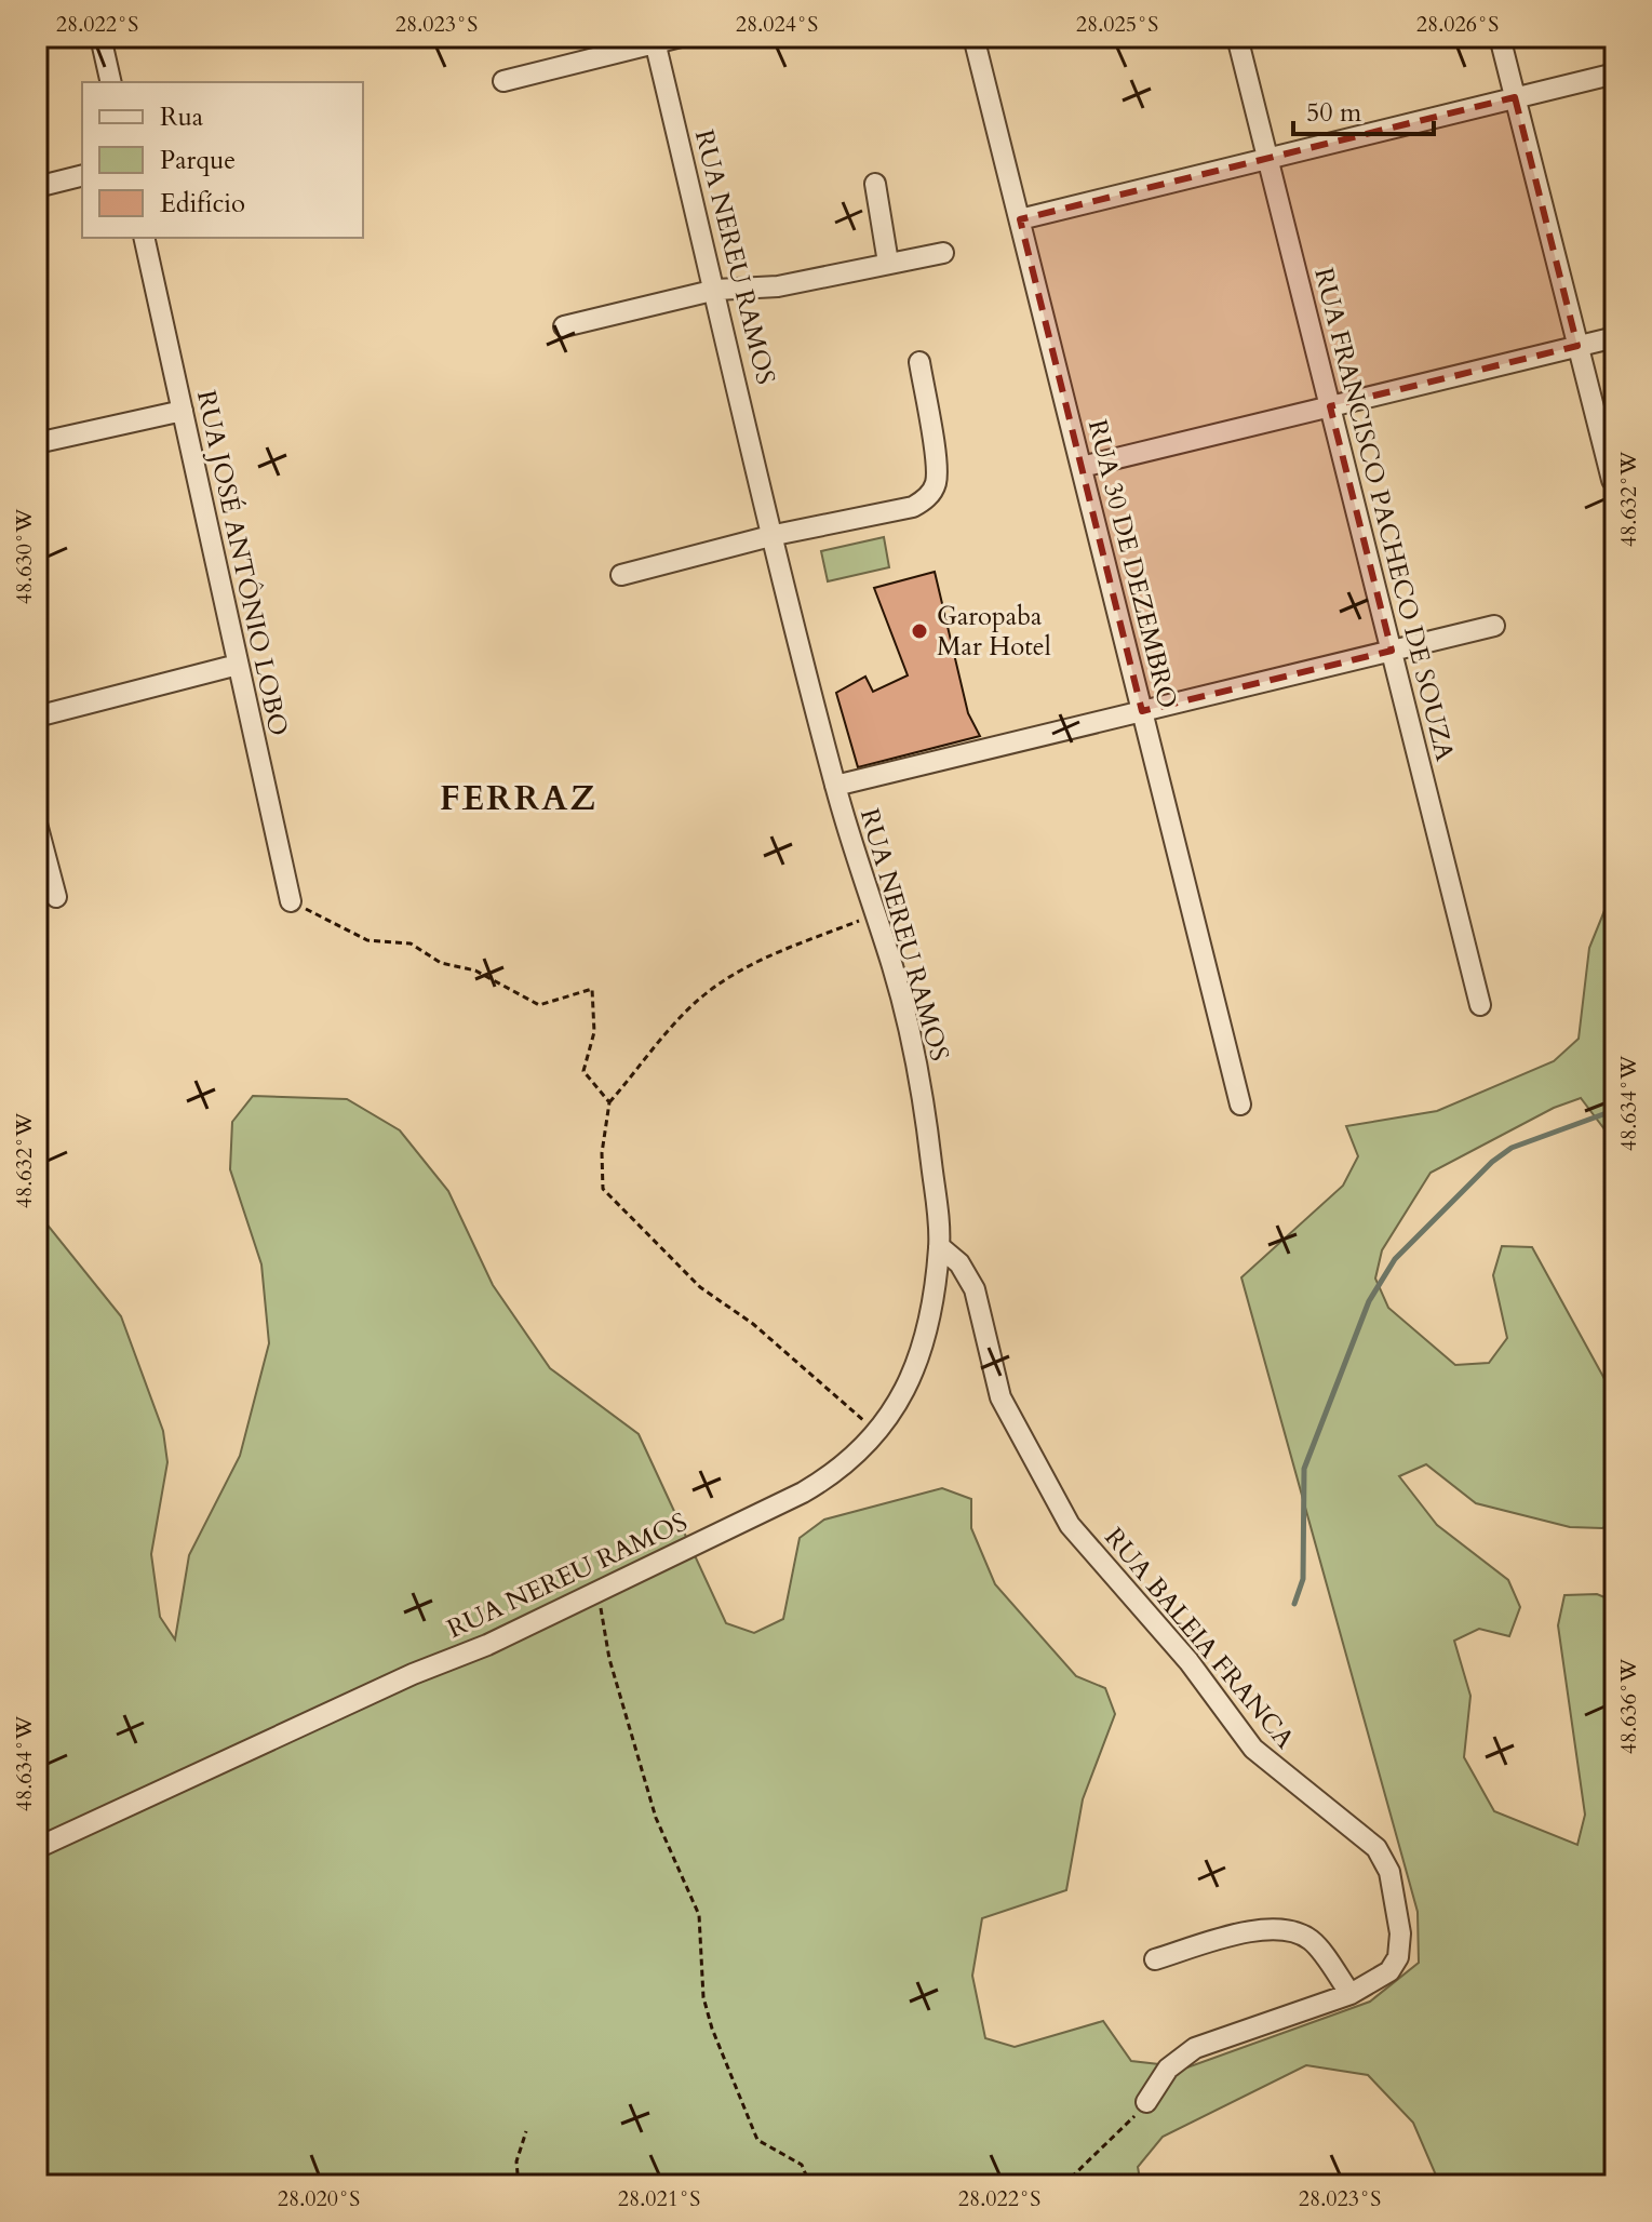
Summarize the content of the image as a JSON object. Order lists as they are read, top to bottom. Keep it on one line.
{"streets":{"street":["RUA NEREU RAMOS","RUA FRANCISCO PACHECO DE SOUZA","RUA JOSÉ ANTÔNIO LOBO","RUA 30 DE DEZEMBRO","RUA BALEIA FRANCA"]},"crossings":[["RUA NEREU RAMOS","RUA BALEIA FRANCA"]],"districts":["FERRAZ"],"places":["Garopaba Mar Hotel"],"legend":["Rua","Parque","Edifício"],"scale_bar":"50 m","coordinates":["28.022°S","28.023°S","28.024°S","28.025°S","28.026°S","48.632°W","48.630°W","48.634°W","48.636°W","28.020°S","28.021°S"]}
